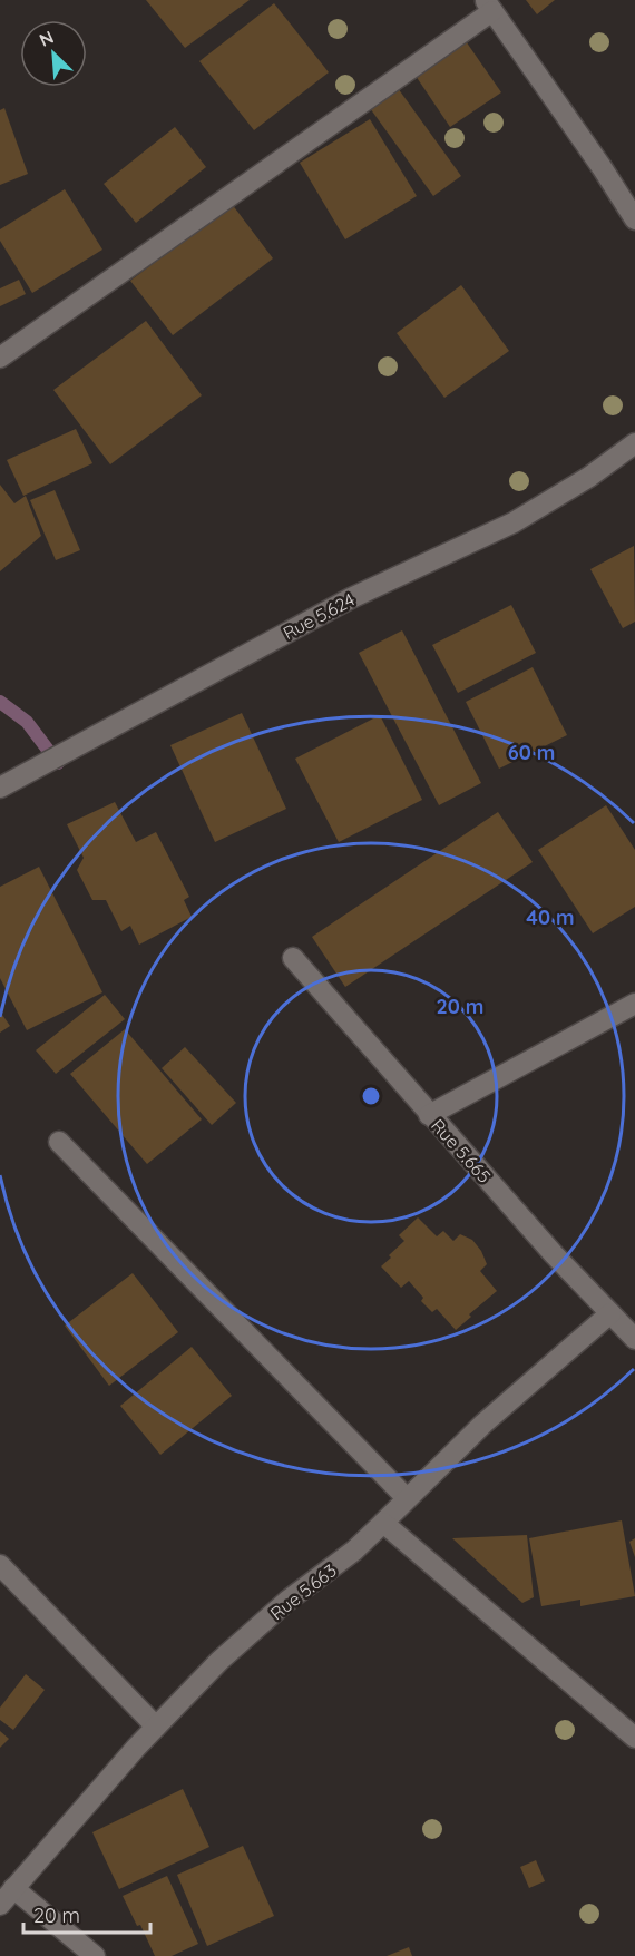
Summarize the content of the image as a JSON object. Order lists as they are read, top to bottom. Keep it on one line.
{"streets":{"street":["Rue 5.624","Rue 5.665","Rue 5.663"]},"crossings":[["Rue 5.665","Rue 5.663"]],"scale_bar":"20 m","north":"top left","rings":["60 m","40 m","20 m"]}
